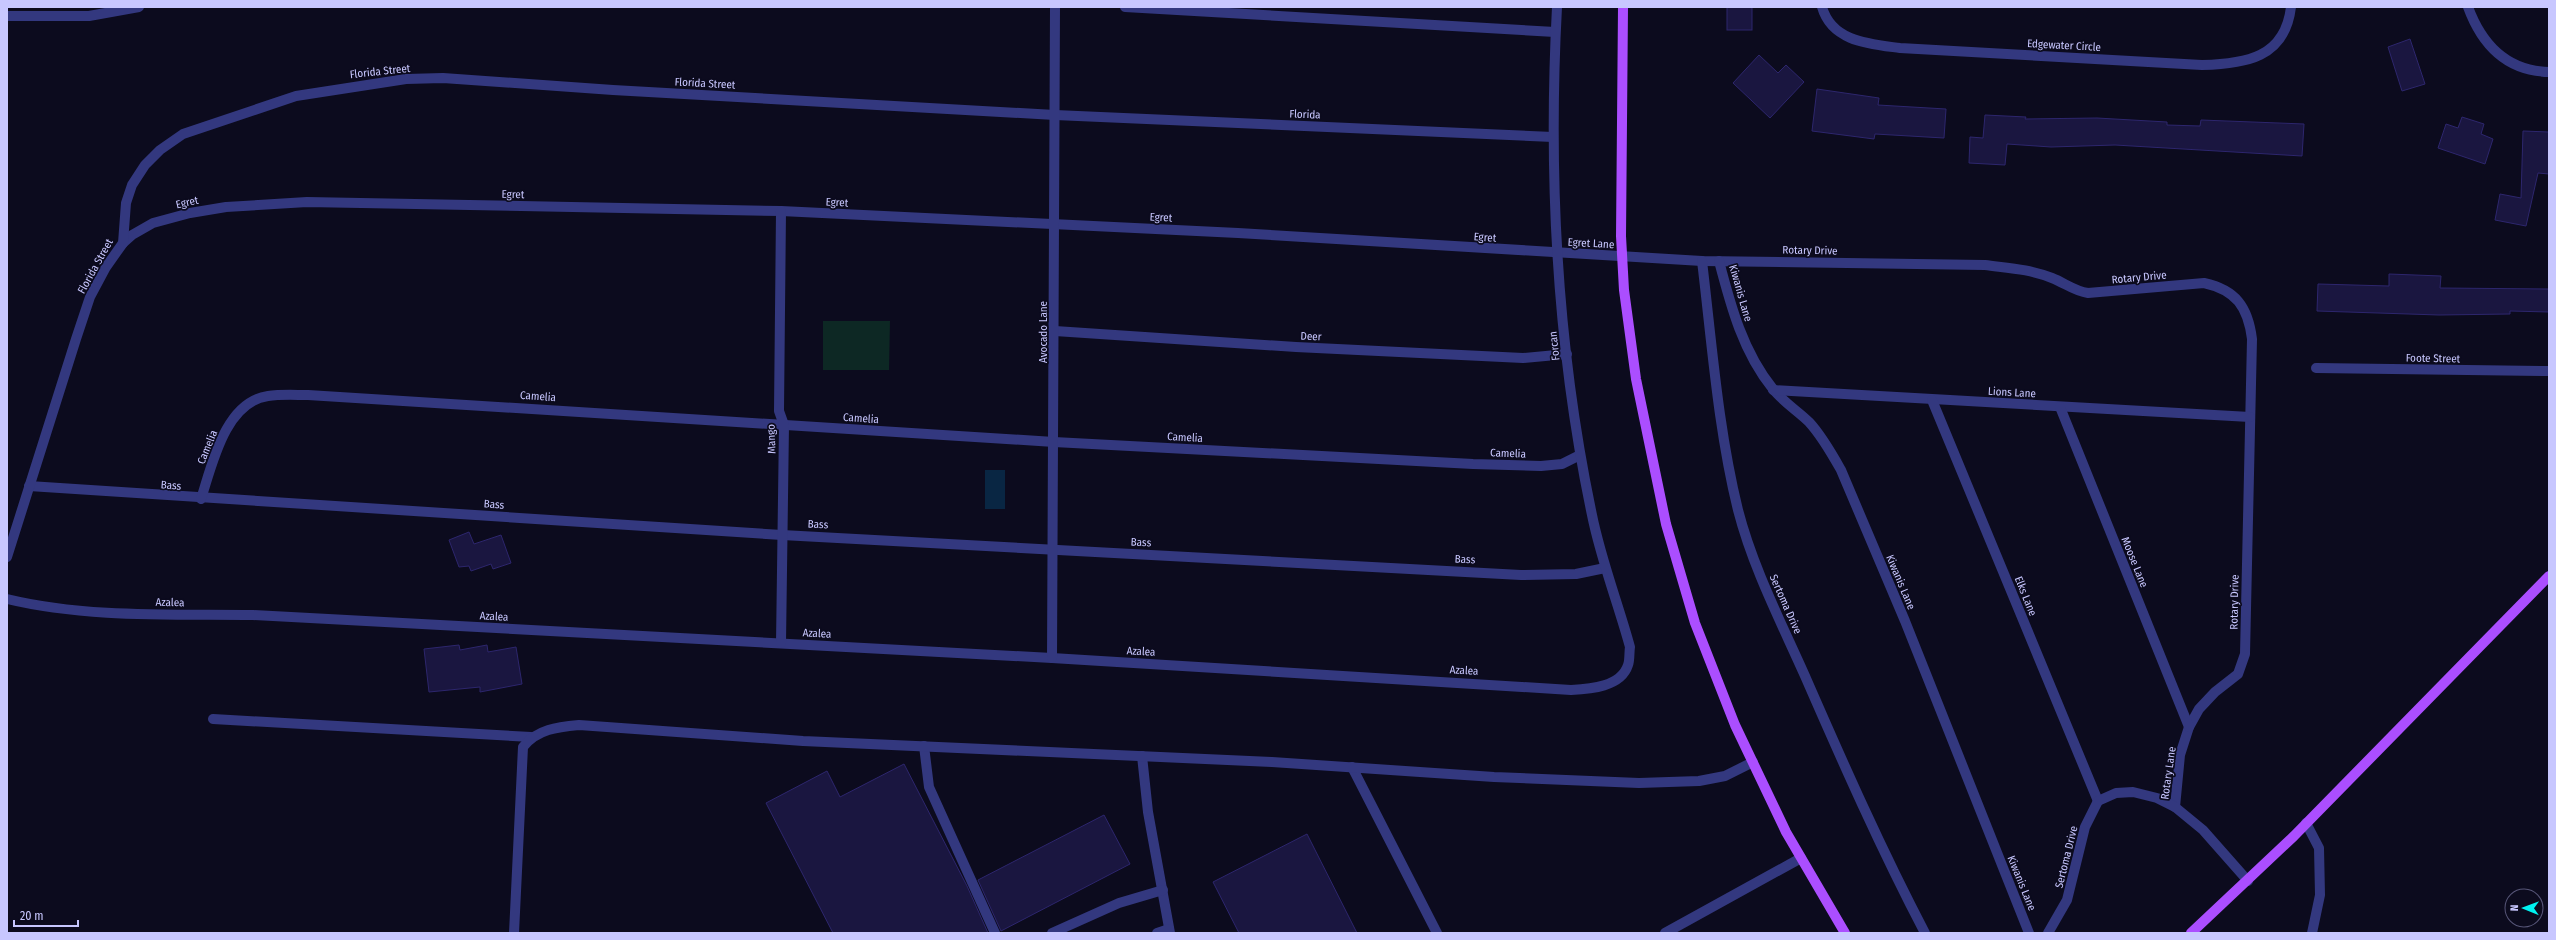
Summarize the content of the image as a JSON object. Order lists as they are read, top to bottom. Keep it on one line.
{"streets":{"street":["Edgewater Circle","Florida Street","Florida","Egret","Egret Lane","Rotary Drive","Kiwanis Lane","Avocado Lane","Deer","Forcan","Foote Street","Lions Lane","Camelia","Mango","Bass","Moose Lane","Elks Lane","Azalea","Sertoma Drive","Rotary Lane"]},"crossings":[["Florida Street","Florida"],["Florida Street","Egret"],["Florida Street","Avocado Lane"],["Florida Street","Bass"],["Florida","Avocado Lane"],["Florida","Forcan"],["Egret","Egret Lane"],["Egret","Avocado Lane"],["Egret","Forcan"],["Egret","Mango"],["Egret Lane","Rotary Drive"],["Egret Lane","Forcan"],["Rotary Drive","Kiwanis Lane"],["Rotary Drive","Lions Lane"],["Rotary Drive","Sertoma Drive"],["Rotary Drive","Rotary Lane"],["Kiwanis Lane","Lions Lane"],["Avocado Lane","Deer"],["Avocado Lane","Camelia"],["Avocado Lane","Bass"],["Avocado Lane","Azalea"],["Deer","Forcan"],["Forcan","Camelia"],["Forcan","Bass"],["Forcan","Azalea"],["Lions Lane","Moose Lane"],["Lions Lane","Elks Lane"],["Camelia","Mango"],["Camelia","Bass"],["Mango","Bass"],["Mango","Azalea"],["Moose Lane","Rotary Lane"],["Elks Lane","Sertoma Drive"]],"scale_bar":"20 m","north":"left"}
